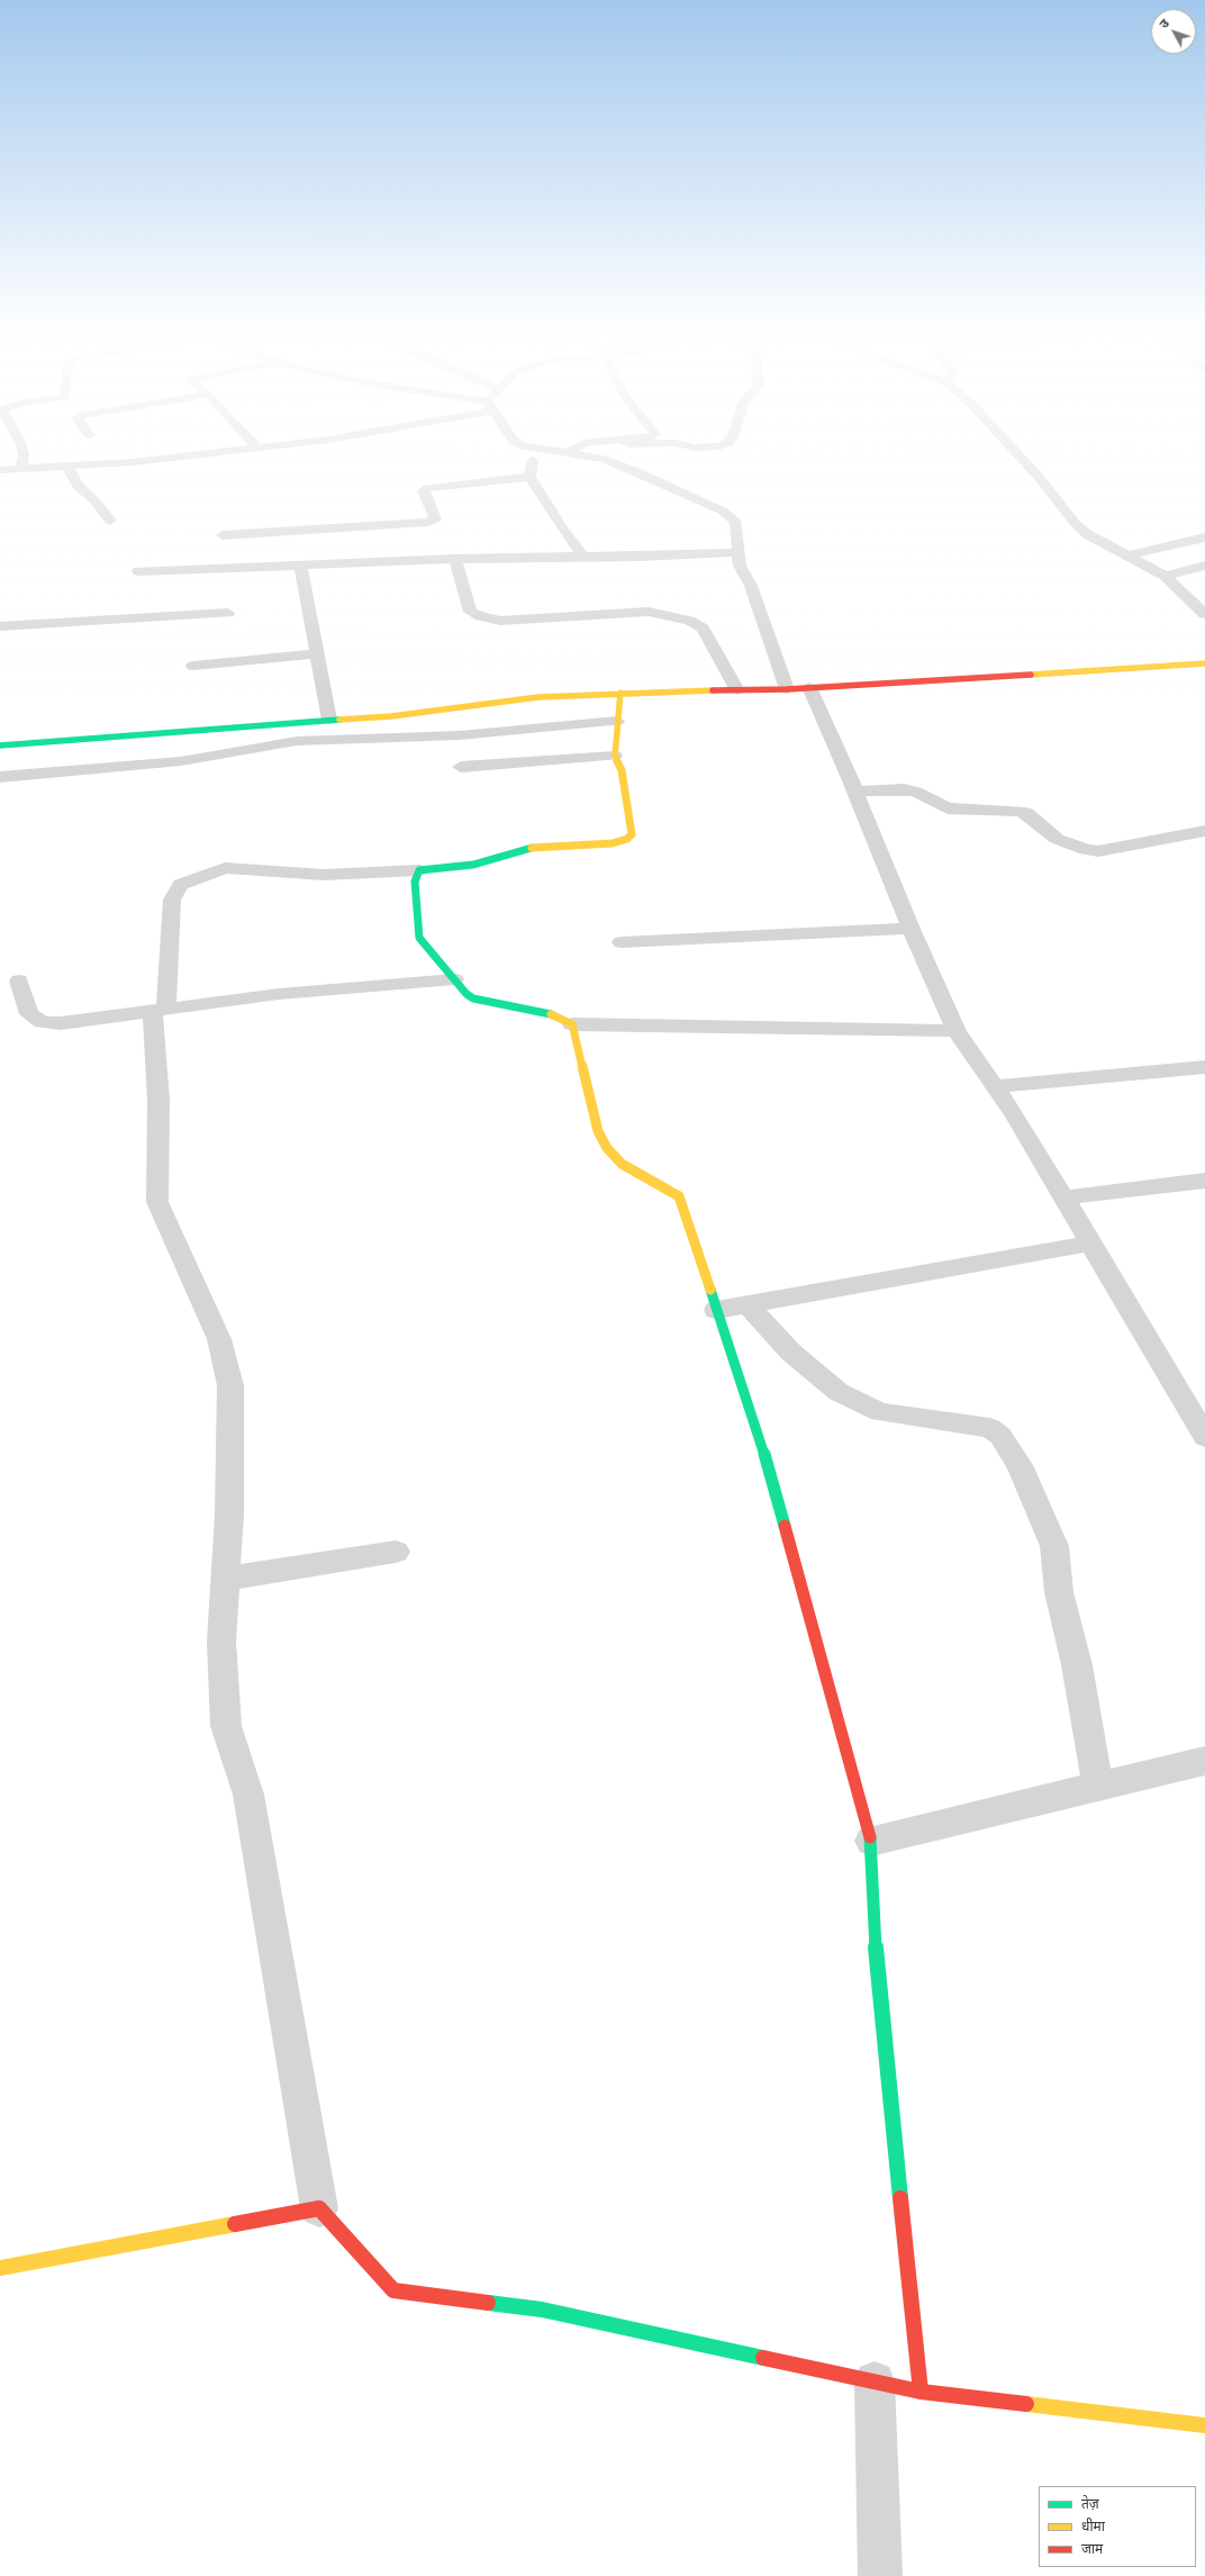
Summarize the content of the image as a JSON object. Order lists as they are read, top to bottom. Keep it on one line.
{"legend":["तेज़","धीमा","जाम"],"north":"top left"}
